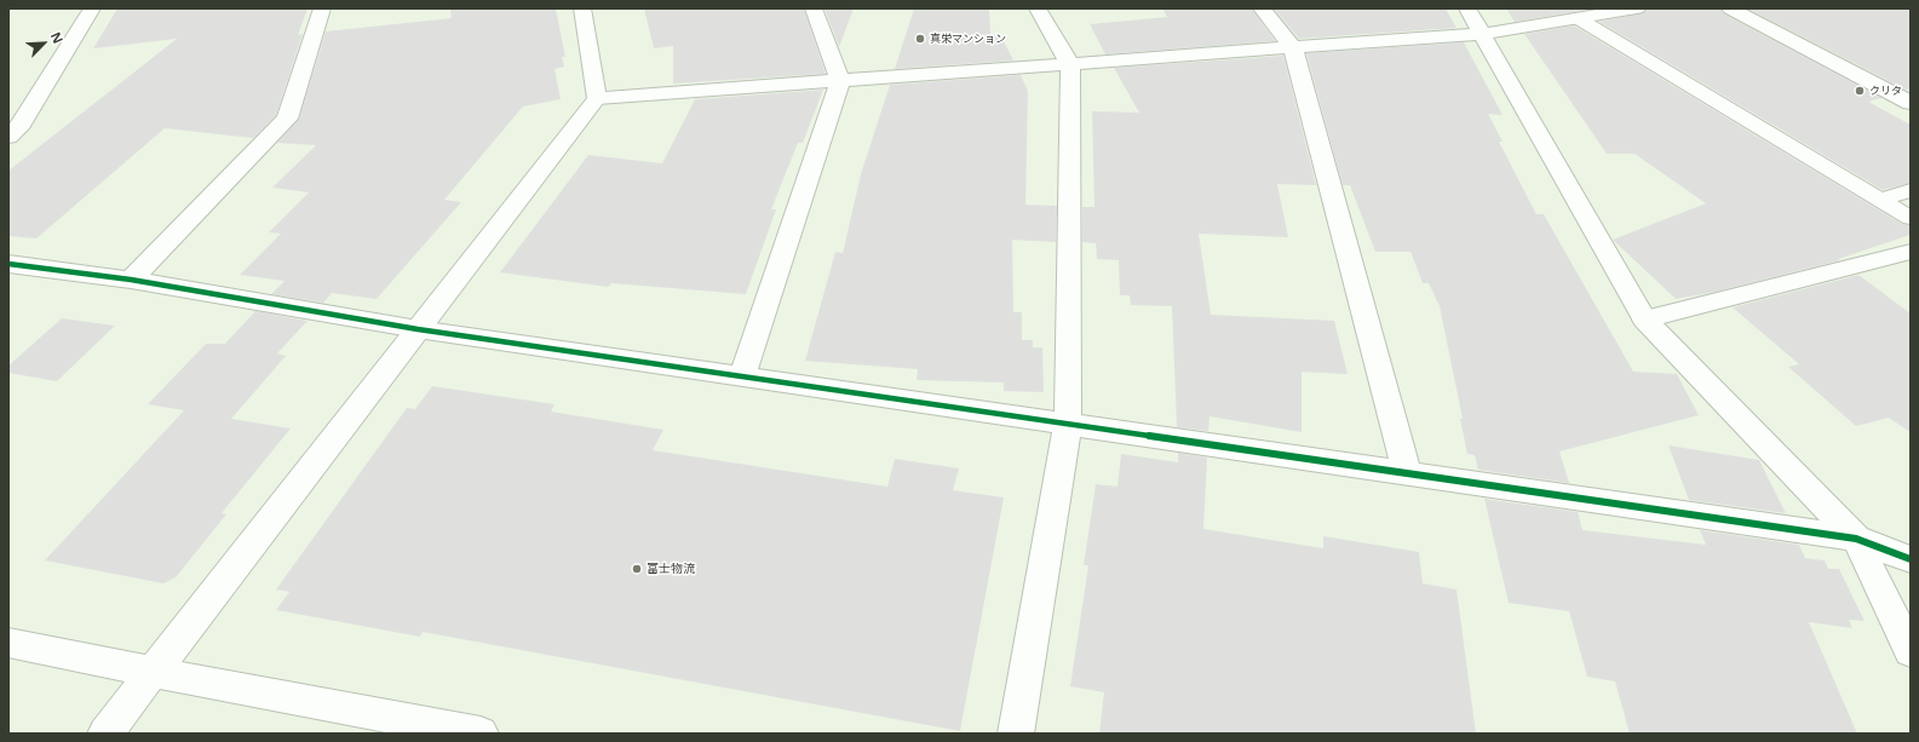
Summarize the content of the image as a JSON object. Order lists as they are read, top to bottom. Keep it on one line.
{"places":["真栄マンション","クリタ","富士物流"],"north":"top right"}
